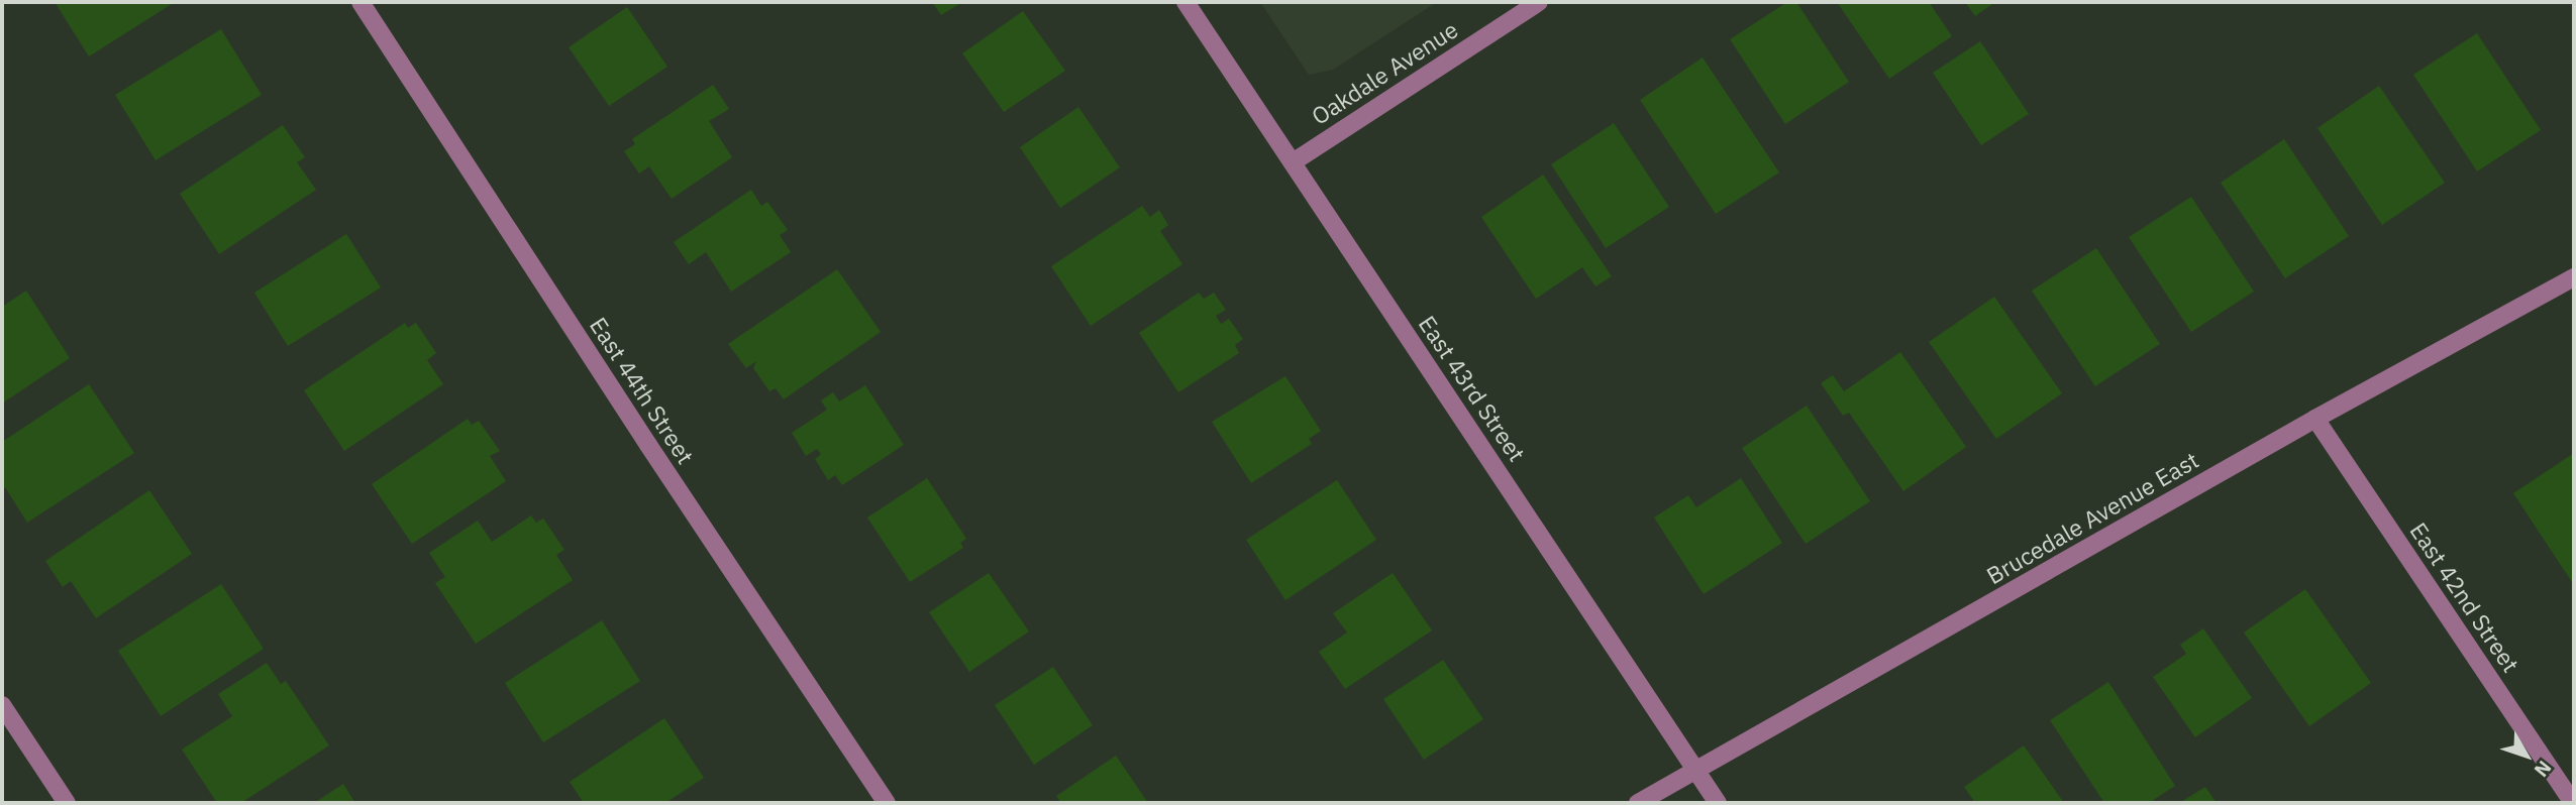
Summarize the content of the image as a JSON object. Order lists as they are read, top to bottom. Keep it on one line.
{"streets":{"street":["Oakdale Avenue","East 43rd Street","East 44th Street","Brucedale Avenue East","East 42nd Street"]},"crossings":[["Oakdale Avenue","East 43rd Street"],["East 43rd Street","Brucedale Avenue East"],["Brucedale Avenue East","East 42nd Street"]],"north":"bottom right"}
